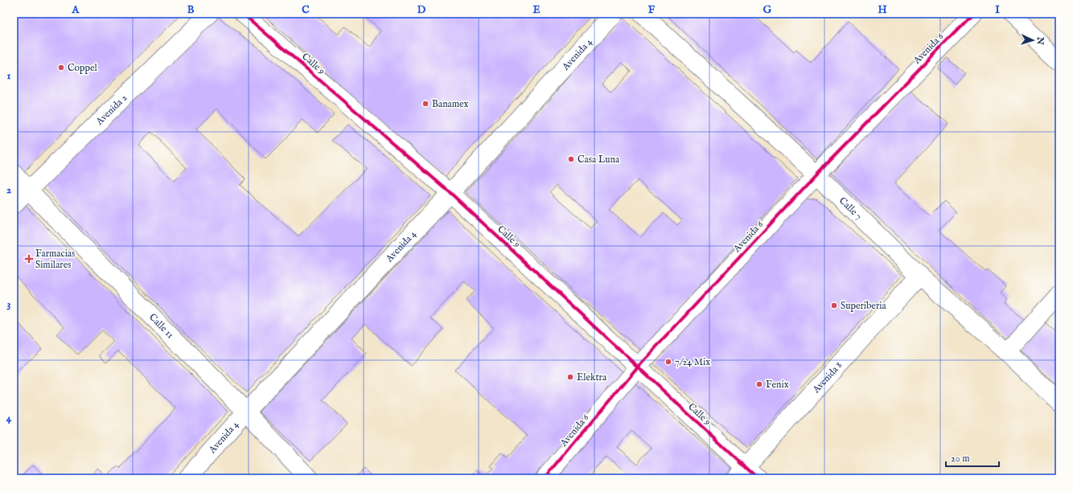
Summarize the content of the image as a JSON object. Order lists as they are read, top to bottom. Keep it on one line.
{"streets":{"street":["Avenida 6","Avenida 4","Calle 9","Avenida 2","Calle 7","Calle 11","Avenida 8"]},"crossings":[["Avenida 6","Calle 9"],["Avenida 6","Calle 7"],["Avenida 4","Calle 9"],["Avenida 4","Calle 11"],["Calle 9","Avenida 8"],["Avenida 2","Calle 11"],["Calle 7","Avenida 8"]],"places":{"other":["Coppel","Banamex","Casa Luna","Superiberia","7/24 Mix","Elektra","Fenix"],"health":["Farmacias Similares"]},"scale_bar":"20 m","north":"right","grid":{"columns":["A","B","C","D","E","F","G","H","I"],"rows":["1","2","3","4"]}}
